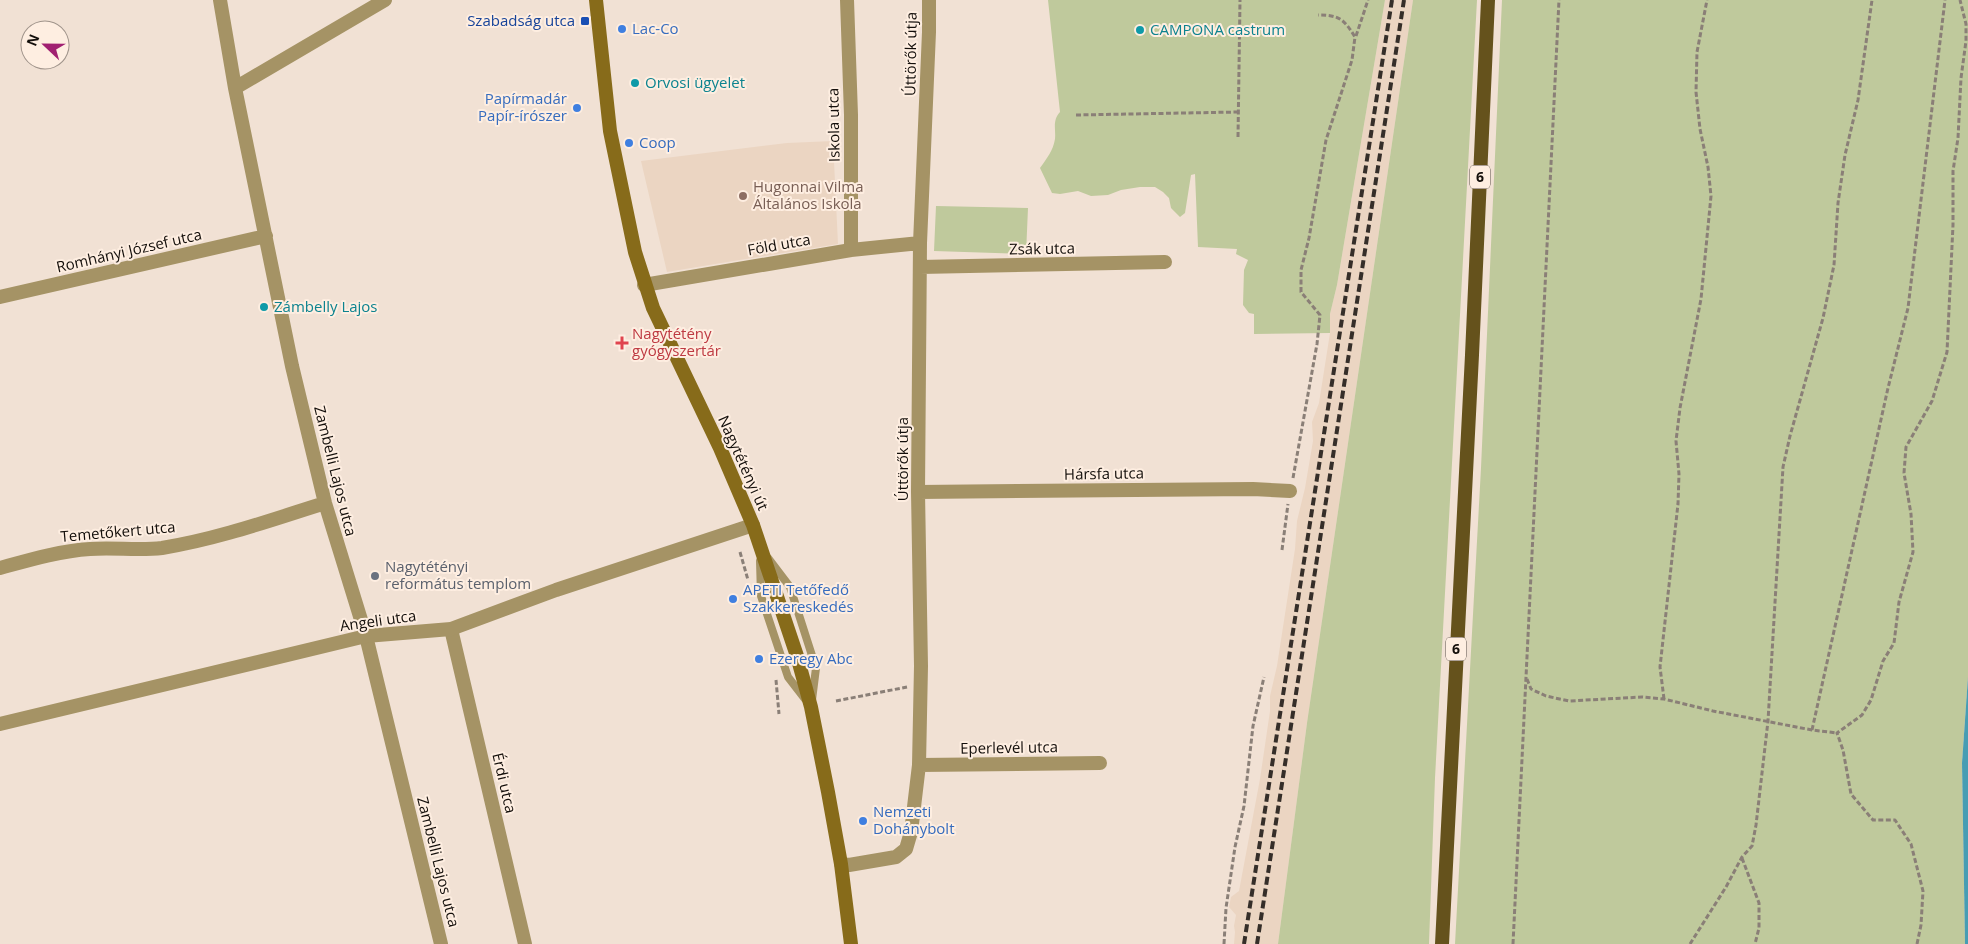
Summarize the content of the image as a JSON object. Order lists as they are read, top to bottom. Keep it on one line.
{"streets":{"main road":["6","Nagytétényi út"],"street":["Úttörők útja","Iskola utca","Föld utca","Zsák utca","Romhányi József utca","Zambelli Lajos utca","Hársfa utca","Temetőkert utca","Angeli utca","Eperlevél utca","Érdi utca"]},"crossings":[["Úttörők útja","Föld utca"],["Úttörők útja","Zsák utca"],["Úttörők útja","Nagytétényi út"],["Úttörők útja","Hársfa utca"],["Úttörők útja","Eperlevél utca"],["Iskola utca","Föld utca"],["Föld utca","Nagytétényi út"],["Romhányi József utca","Zambelli Lajos utca"],["Nagytétényi út","Angeli utca"],["Zambelli Lajos utca","Temetőkert utca"],["Zambelli Lajos utca","Angeli utca"],["Angeli utca","Érdi utca"]],"places":{"transit":["Szabadság utca"],"other":["Lac-Co","CAMPONA castrum","Orvosi ügyelet","Papírmadár Papír-írószer","Coop","Hugonnai Vilma Általános Iskola","Zámbelly Lajos","Nagytétényi református templom","APETI Tetőfedő Szakkereskedés","Ezeregy Abc","Nemzeti Dohánybolt"],"health":["Nagytétény gyógyszertár"]},"north":"left"}
